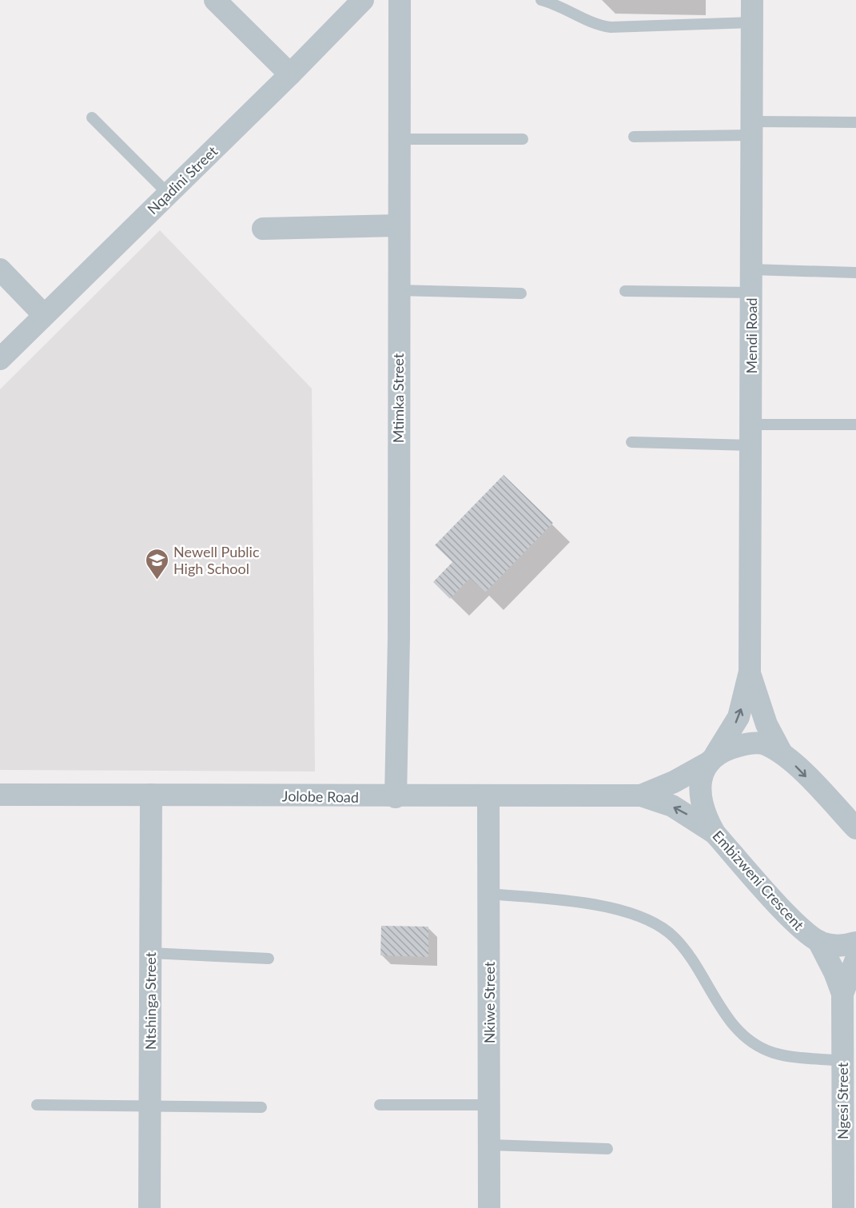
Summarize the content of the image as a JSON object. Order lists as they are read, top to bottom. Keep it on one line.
{"streets":{"street":["Nqadini Street","Mendi Road","Mtimka Street","Jolobe Road","Embizweni Crescent","Ntshinga Street","Nkiwe Street","Ngesi Street"]},"crossings":[["Mendi Road","Jolobe Road"],["Mendi Road","Embizweni Crescent"],["Mtimka Street","Jolobe Road"],["Jolobe Road","Embizweni Crescent"],["Jolobe Road","Ntshinga Street"],["Jolobe Road","Nkiwe Street"],["Embizweni Crescent","Ngesi Street"]],"places":{"school or university":["Newell Public High School"]}}
